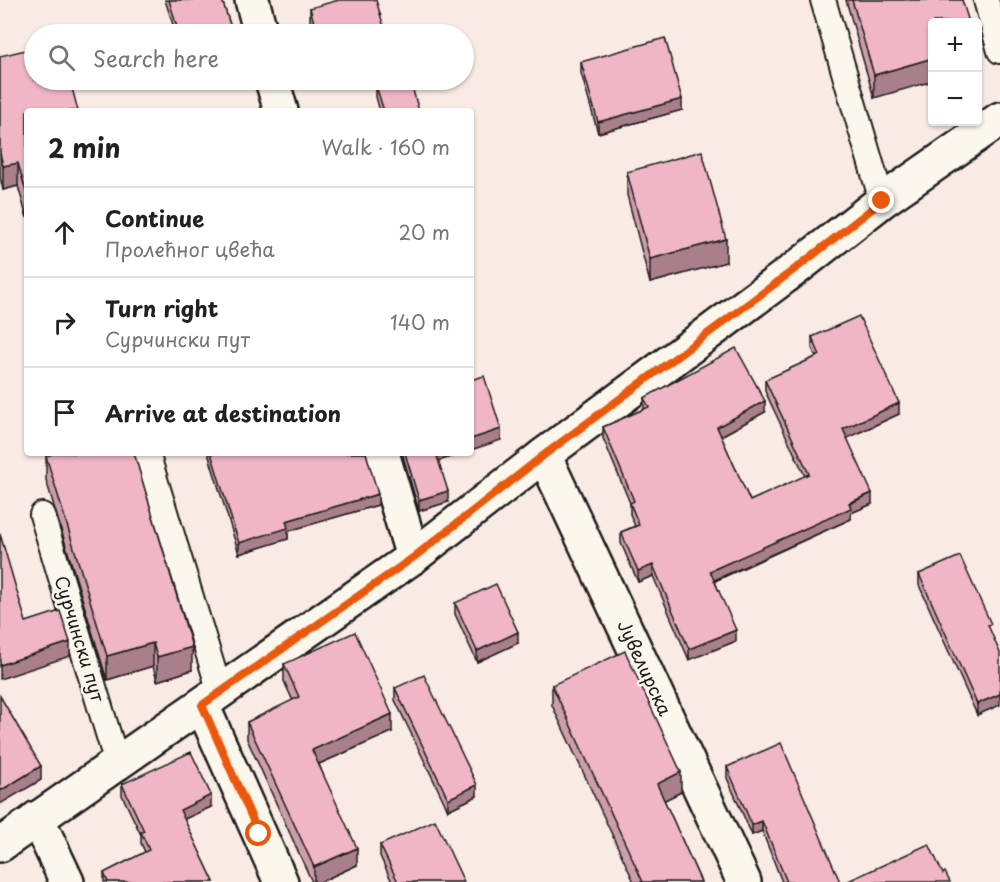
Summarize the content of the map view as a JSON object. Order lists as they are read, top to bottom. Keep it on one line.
{"streets":{"street":["Јувелирска"],"lane":["Сурчински пут"]},"page":{"map_buttons":["+","−"],"search":"Search here","heading":["2 min","Walk · 160 m"],"list":[["Continue","Пролећног цвећа","20 m"],["Turn right","Сурчински пут","140 m"],"Arrive at destination"]}}
